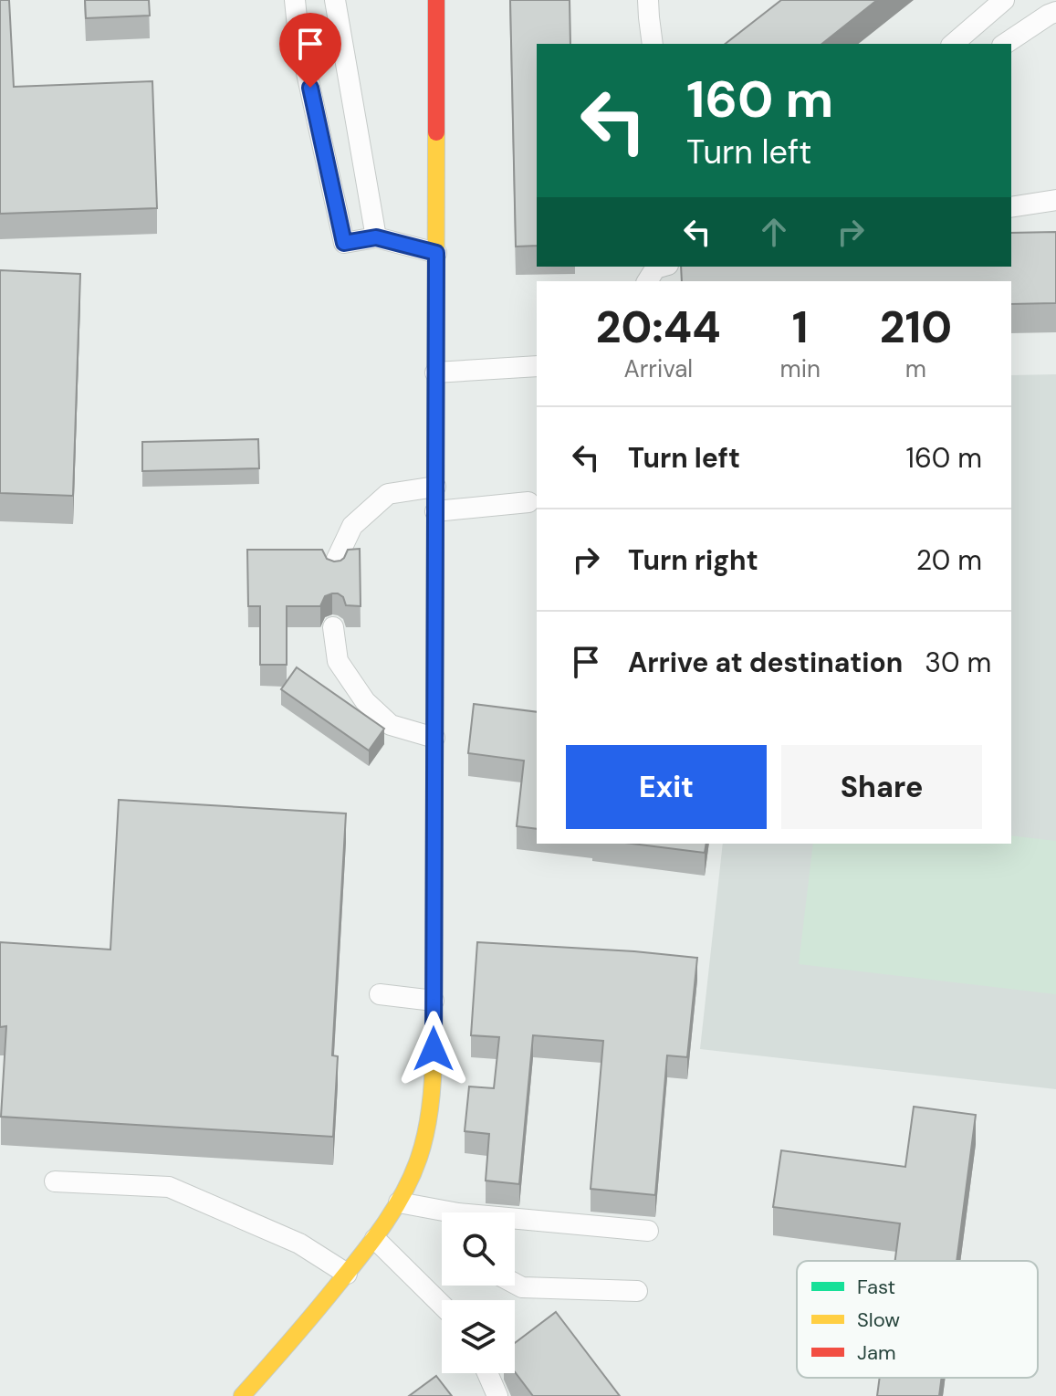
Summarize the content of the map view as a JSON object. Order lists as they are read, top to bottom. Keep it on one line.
{"legend":["Fast","Slow","Jam"],"page":{"turn":["160 m","Turn left"],"eta":["20:44","Arrival","1","min","210","m"],"list":[{"name":"Turn left","value":"160 m"},{"name":"Turn right","value":"20 m"},{"name":"Arrive at destination","value":"30 m"}],"buttons":["Exit","Share"]}}
